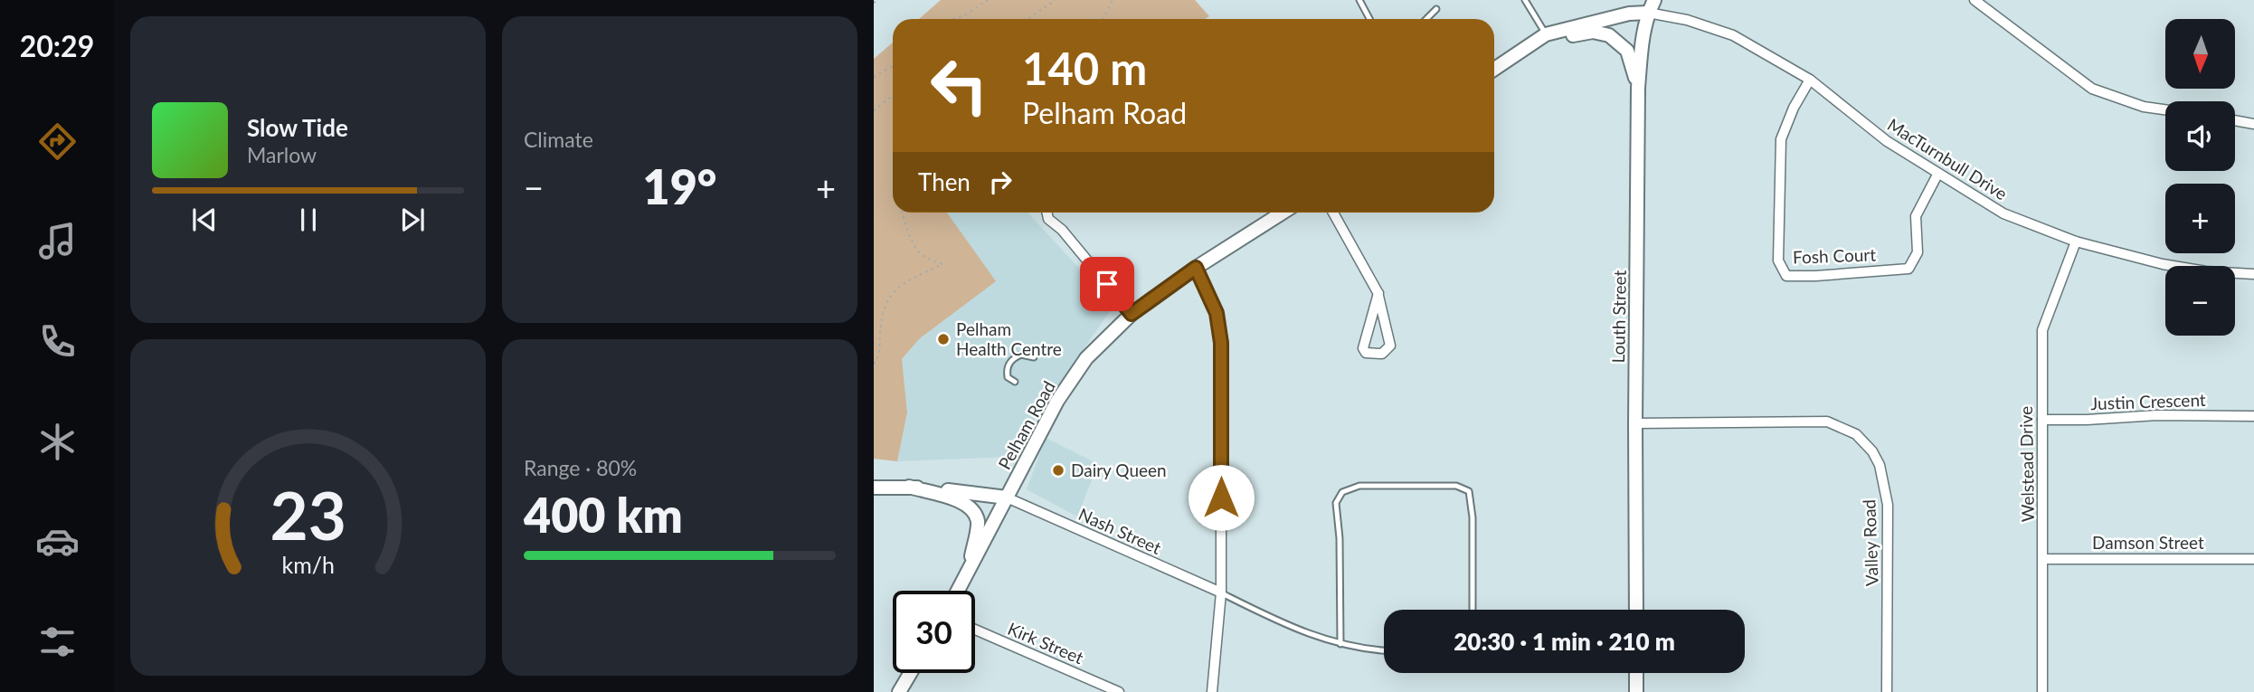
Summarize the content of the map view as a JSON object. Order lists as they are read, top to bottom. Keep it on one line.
{"streets":{"main road":["Louth Street","Pelham Road"],"street":["MacTurnbull Drive","Fosh Court","Justin Crescent","Welstead Drive","Nash Street","Valley Road","Damson Street","Kirk Street"]},"crossings":[["MacTurnbull Drive","Fosh Court"],["MacTurnbull Drive","Louth Street"],["MacTurnbull Drive","Welstead Drive"],["Louth Street","Valley Road"],["Justin Crescent","Welstead Drive"],["Pelham Road","Nash Street"],["Welstead Drive","Damson Street"]],"places":["Pelham Health Centre","Dairy Queen"],"north":"bottom","page":{"tabs":"20:29","tile":["Climate",["Range · 80%","400 km"]],"map_buttons":["+","−"],"turn":["140 m","Pelham Road"],"song":["Slow Tide","Marlow"],"then":"Then","heat":["−","19°","+"],"limit":"30","trip":"20:30 · 1 min · 210 m","gauge":["23","km/h"]}}
